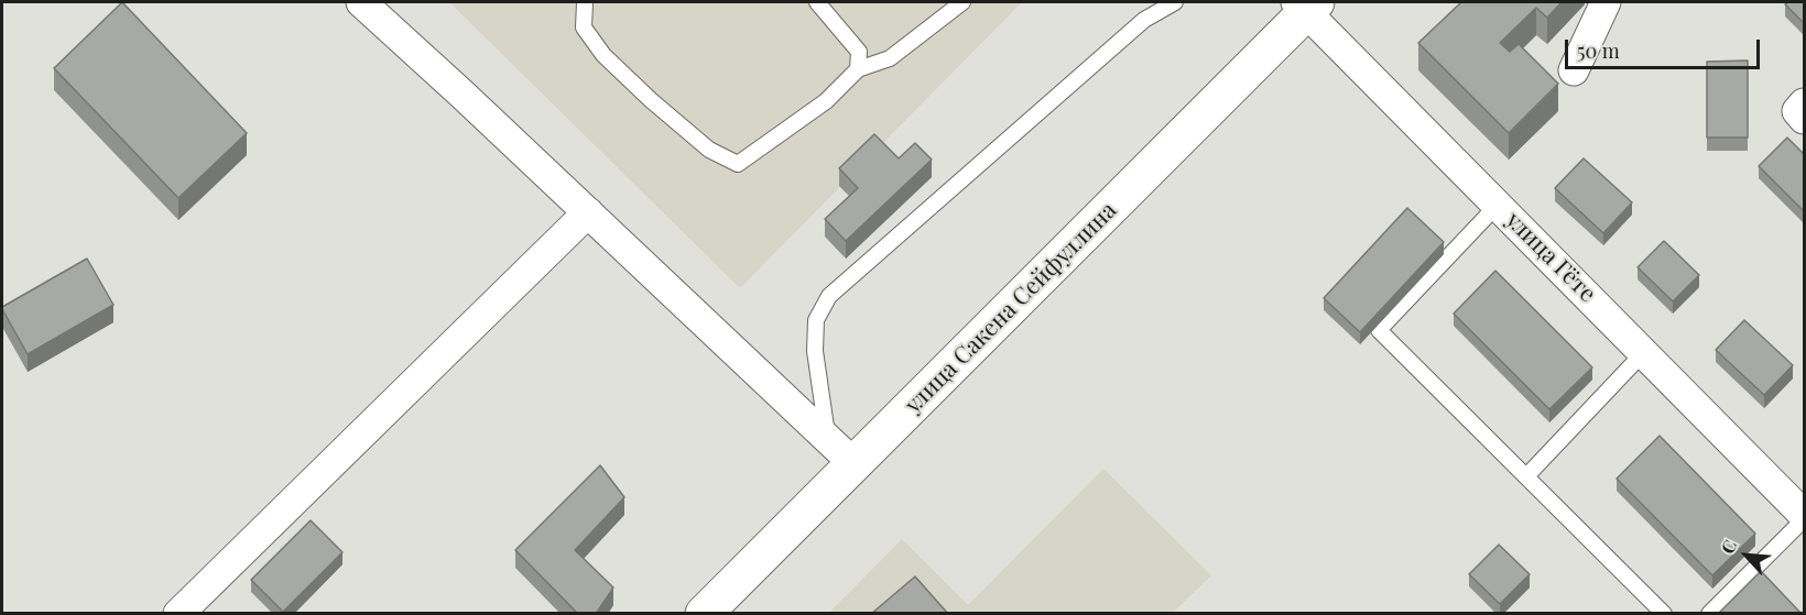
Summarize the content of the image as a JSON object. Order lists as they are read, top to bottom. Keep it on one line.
{"streets":{"street":["улица Гёте","улица Сакена Сейфуллина"]},"crossings":[["улица Гёте","улица Сакена Сейфуллина"]],"scale_bar":"50 m","north":"top left"}
